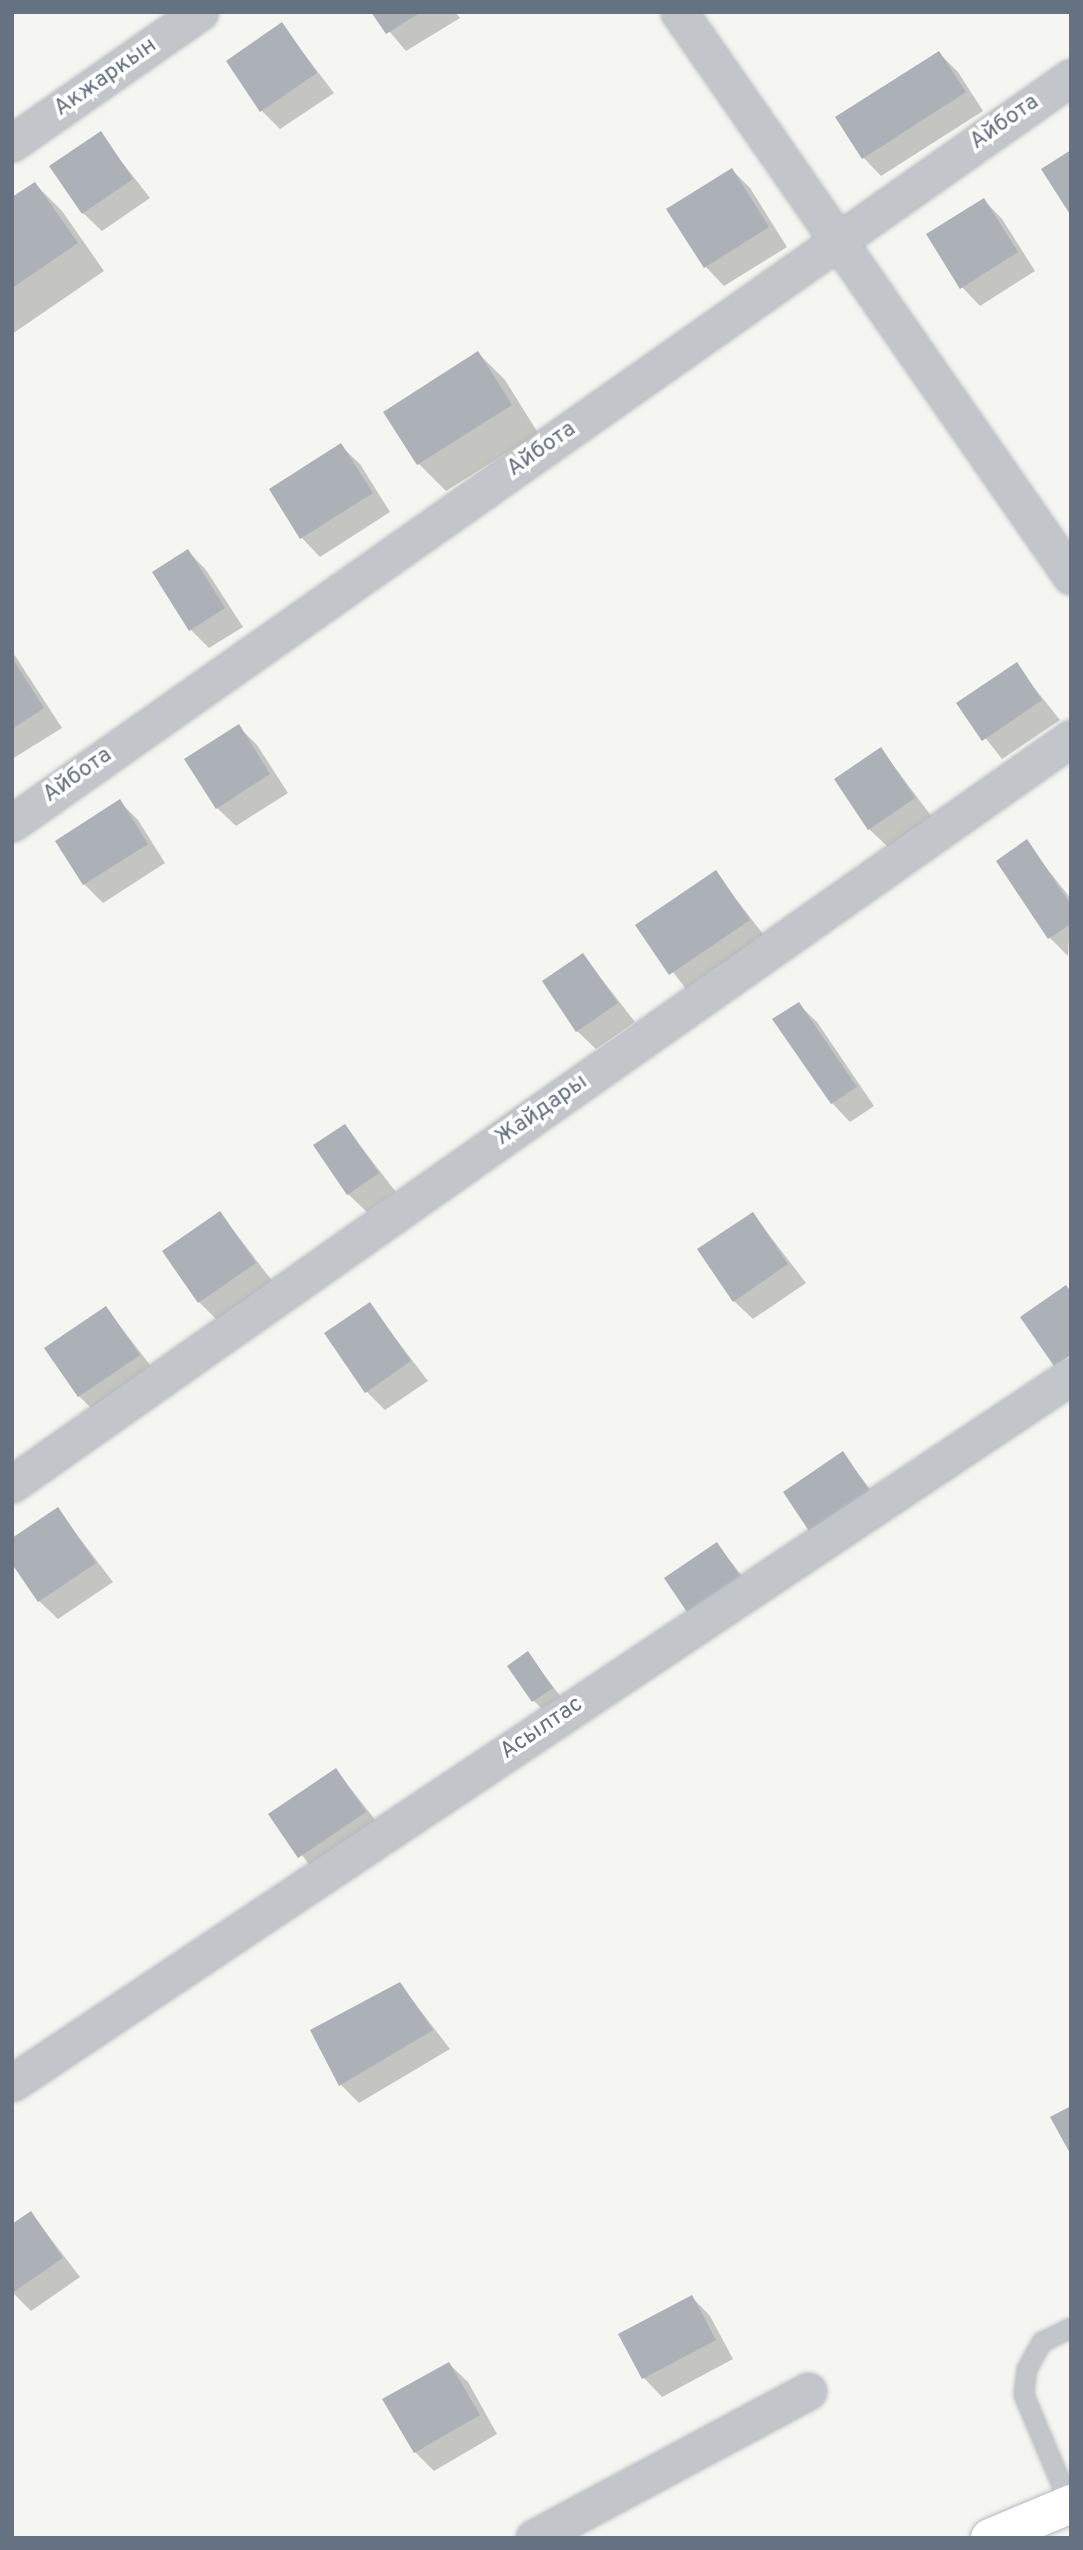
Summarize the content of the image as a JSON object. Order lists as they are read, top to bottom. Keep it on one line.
{"streets":{"street":["Акжаркын","Айбота","Жайдары","Асылтас"]}}
